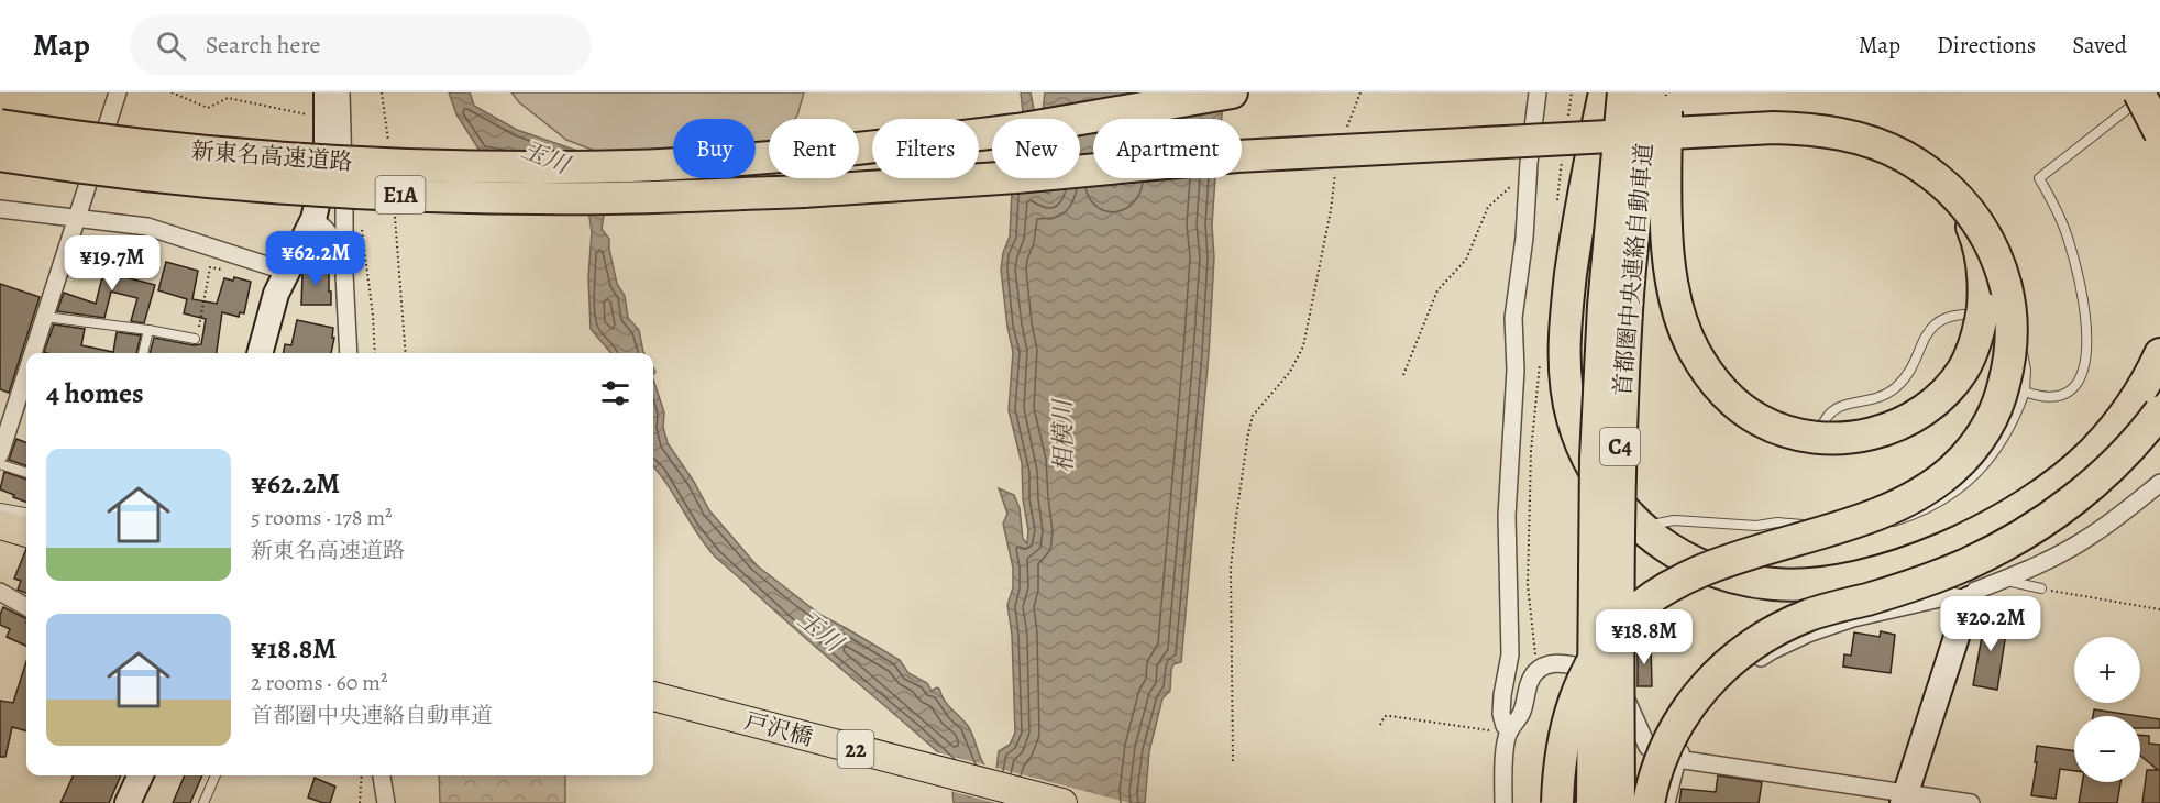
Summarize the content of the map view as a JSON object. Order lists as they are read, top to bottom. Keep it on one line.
{"streets":{"highway":["新東名高速道路","E1A","首都圏中央連絡自動車道","C4"],"main road":["戸沢橋","22"]},"water":["玉川","相模川"],"page":{"header":"Map","search":"Search here","nav":["Map","Directions","Saved"],"chip":["Buy","Rent","Filters","New","Apartment"],"price":["¥62.2M","¥19.7M","¥20.2M","¥18.8M"],"heading":"4 homes","list":[{"name":"¥62.2M","note":"5 rooms · 178 m² · 新東名高速道路"},{"name":"¥18.8M","note":"2 rooms · 60 m² · 首都圏中央連絡自動車道"}],"map_buttons":["+","−"]}}
